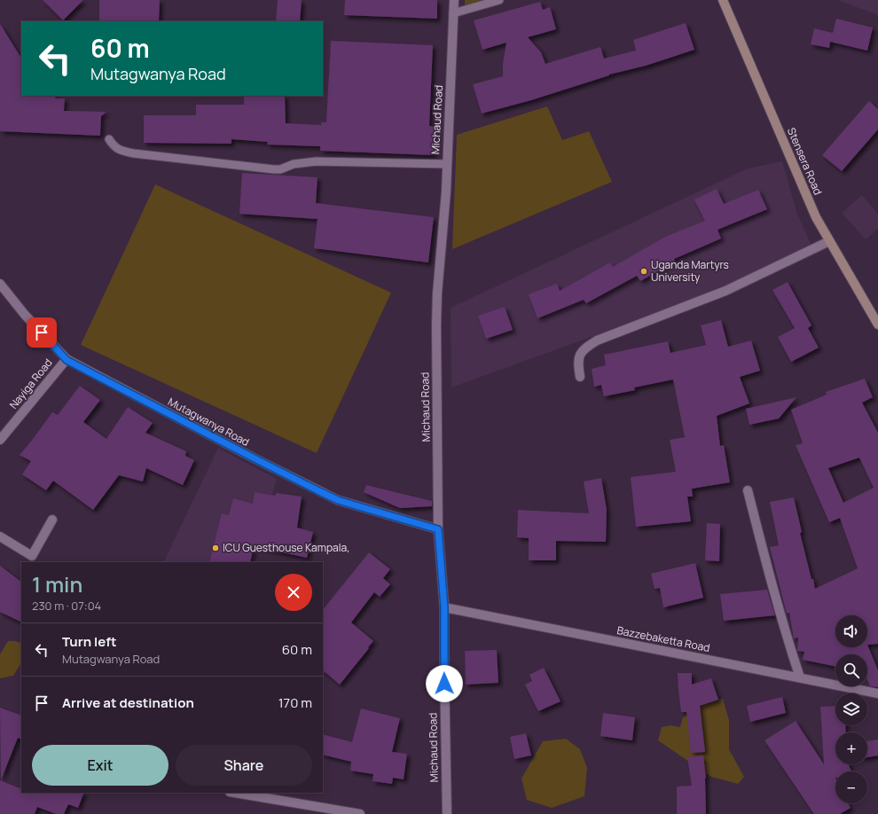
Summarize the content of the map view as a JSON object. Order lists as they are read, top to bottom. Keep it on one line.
{"streets":{"street":["Michaud Road","Stensera Road","Nayiga Road","Mutagwanya Road","Bazzebaketta Road"]},"crossings":[["Michaud Road","Mutagwanya Road"],["Michaud Road","Bazzebaketta Road"],["Nayiga Road","Mutagwanya Road"]],"places":["Uganda Martyrs University","ICU Guesthouse Kampala,"],"page":{"turn":["60 m","Mutagwanya Road"],"heading":["1 min","230 m · 07:04"],"map_buttons":["+","−"],"list":[{"name":"Turn left","note":"Mutagwanya Road","value":"60 m"},{"name":"Arrive at destination","value":"170 m"}],"buttons":["Exit","Share"]}}
